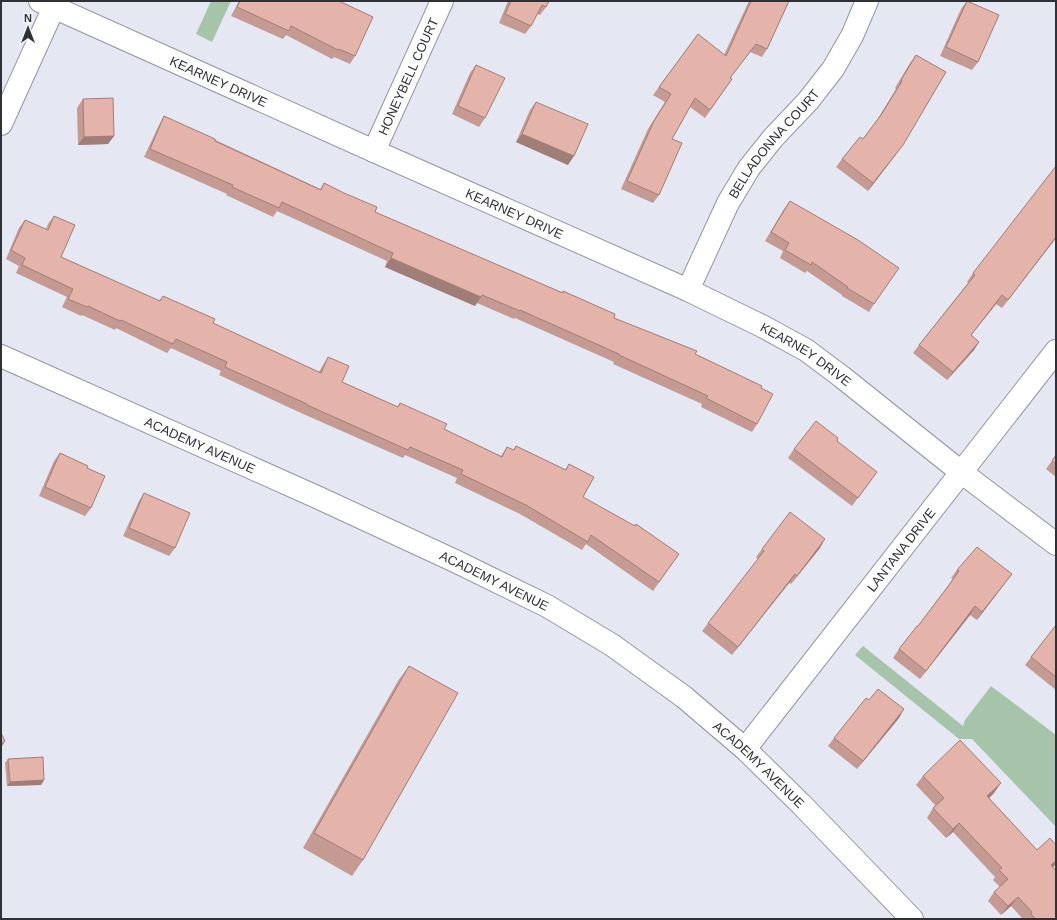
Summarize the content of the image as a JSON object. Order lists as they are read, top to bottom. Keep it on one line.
{"streets":{"street":["HONEYBELL COURT","KEARNEY DRIVE","BELLADONNA COURT","ACADEMY AVENUE","LANTANA DRIVE"]},"crossings":[["HONEYBELL COURT","KEARNEY DRIVE"],["KEARNEY DRIVE","BELLADONNA COURT"],["KEARNEY DRIVE","LANTANA DRIVE"],["ACADEMY AVENUE","LANTANA DRIVE"]],"north":"top"}
